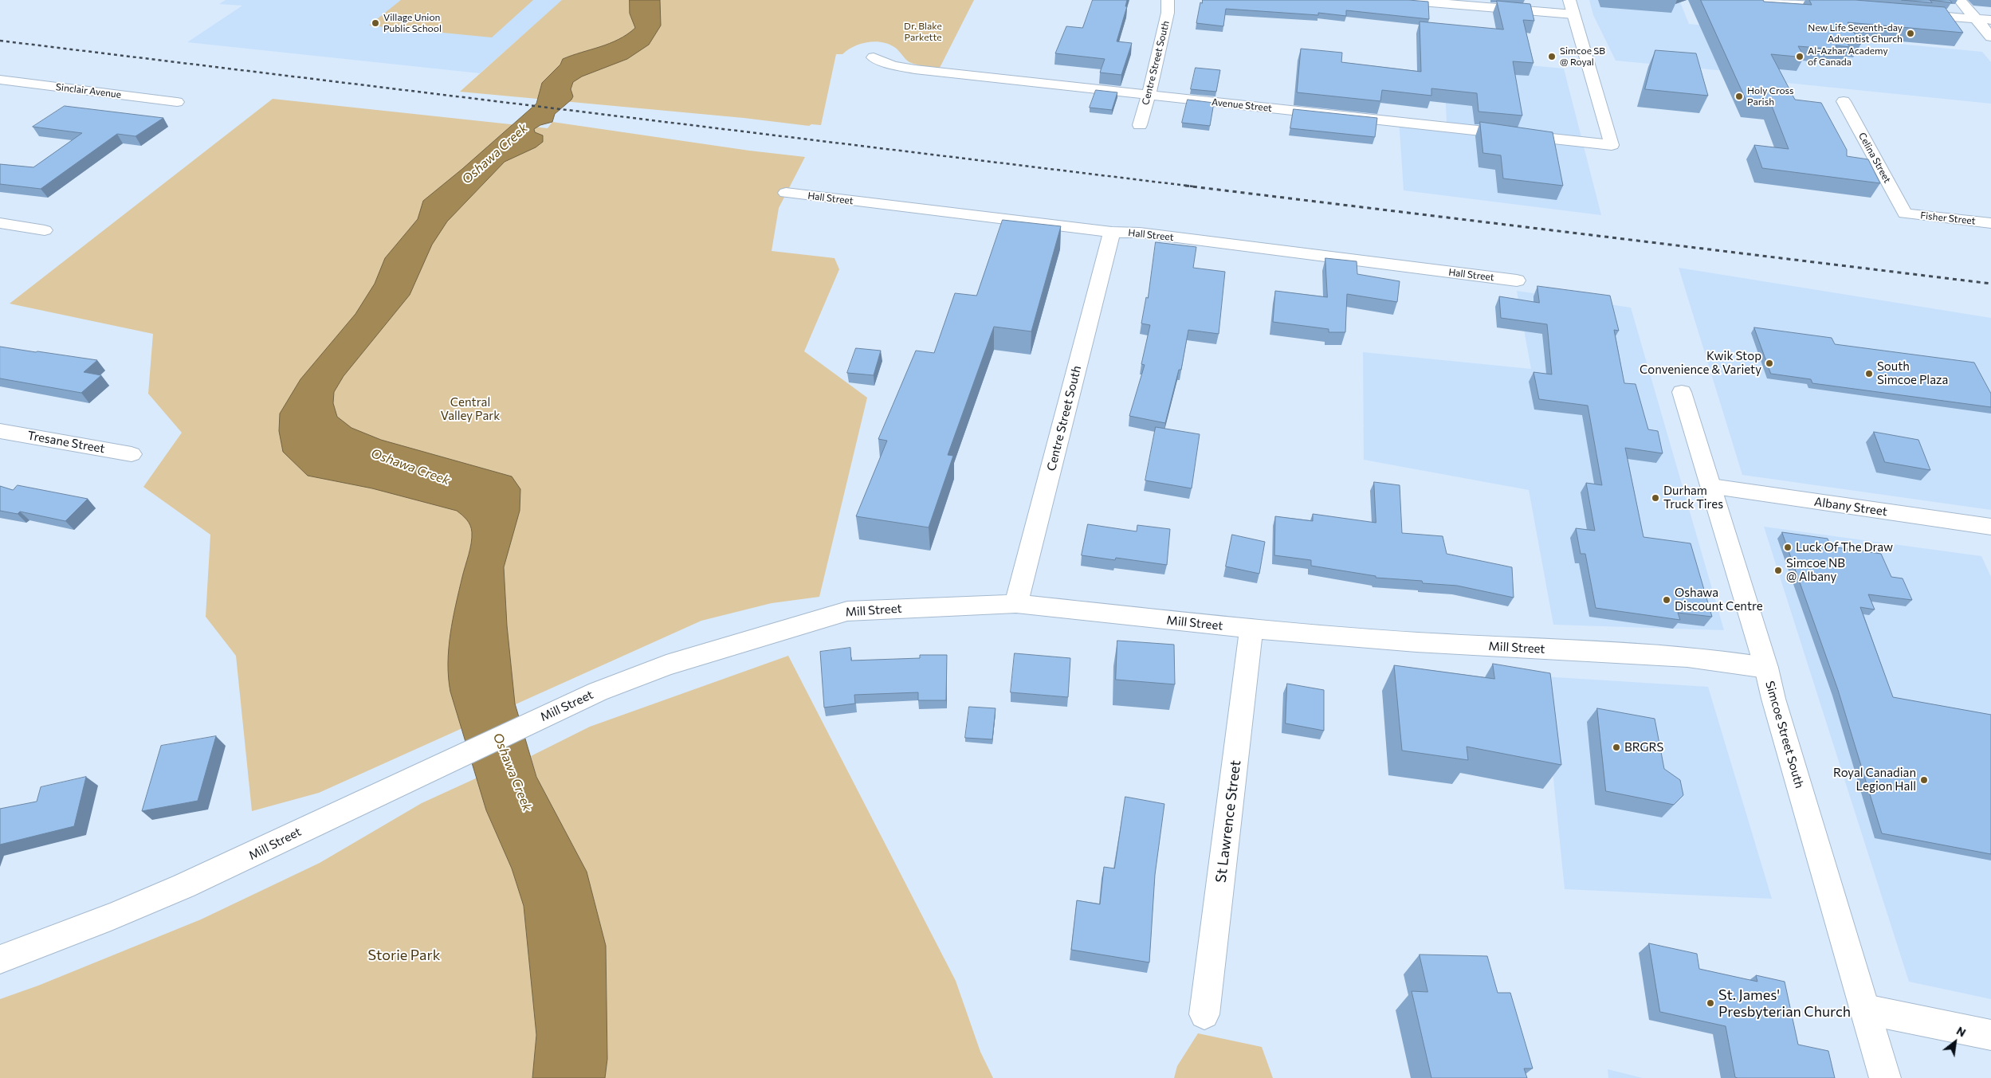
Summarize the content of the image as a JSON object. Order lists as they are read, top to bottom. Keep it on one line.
{"streets":{"street":["Centre Street South","Sinclair Avenue","Avenue Street","Celina Street","Hall Street","Fisher Street","Tresane Street","Albany Street","Mill Street","Simcoe Street South","St Lawrence Street"]},"crossings":[["Centre Street South","Avenue Street"],["Centre Street South","Hall Street"],["Centre Street South","Mill Street"],["Celina Street","Fisher Street"],["Albany Street","Simcoe Street South"],["Mill Street","Simcoe Street South"],["Mill Street","St Lawrence Street"]],"water":["Oshawa Creek"],"parks":["Dr. Blake Parkette","Central Valley Park","Storie Park"],"places":["Village Union Public School","New Life Seventh-day Adventist Church","Simcoe SB @ Royal","Al-Azhar Academy of Canada","Holy Cross Parish","Kwik Stop Convenience & Variety","South Simcoe Plaza","Durham Truck Tires","Luck Of The Draw","Simcoe NB @ Albany","Oshawa Discount Centre","BRGRS","Royal Canadian Legion Hall","St. James' Presbyterian Church"],"north":"top right"}
